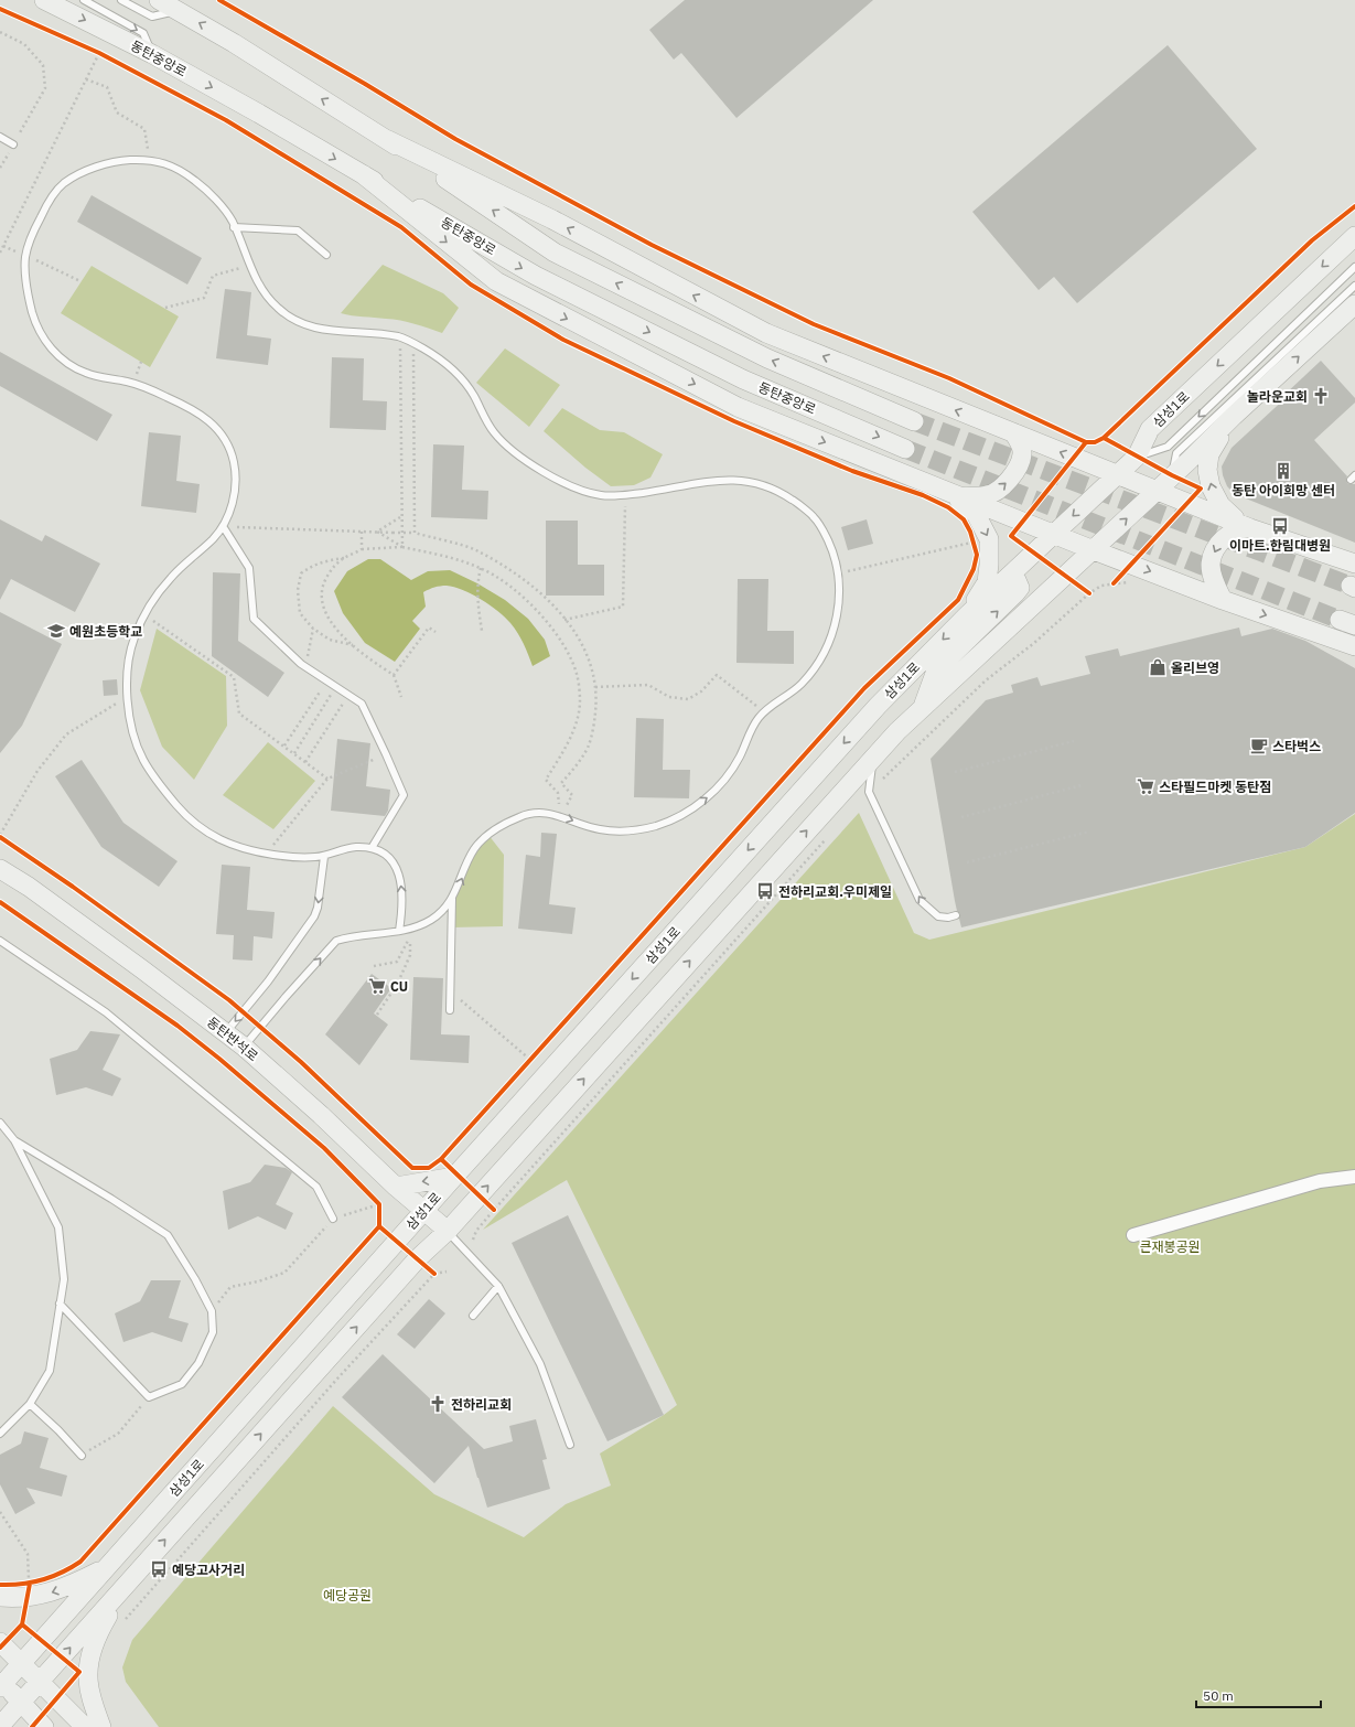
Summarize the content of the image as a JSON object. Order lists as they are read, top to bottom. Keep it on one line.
{"streets":{"street":["동탄중앙로","삼성1로","동탄반석로"]},"crossings":[["삼성1로","동탄반석로"]],"parks":["큰재봉공원","예당공원"],"places":{"church":["놀라운교회","전하리교회"],"building":["동탄 아이희망 센터"],"bus stop":["이마트.한림대병원","전하리교회.우미제일","예당고사거리"],"school or university":["예원초등학교"],"shop":["올리브영"],"cafe":["스타벅스"],"supermarket":["스타필드마켓 동탄점","CU"]},"scale_bar":"50 m"}
